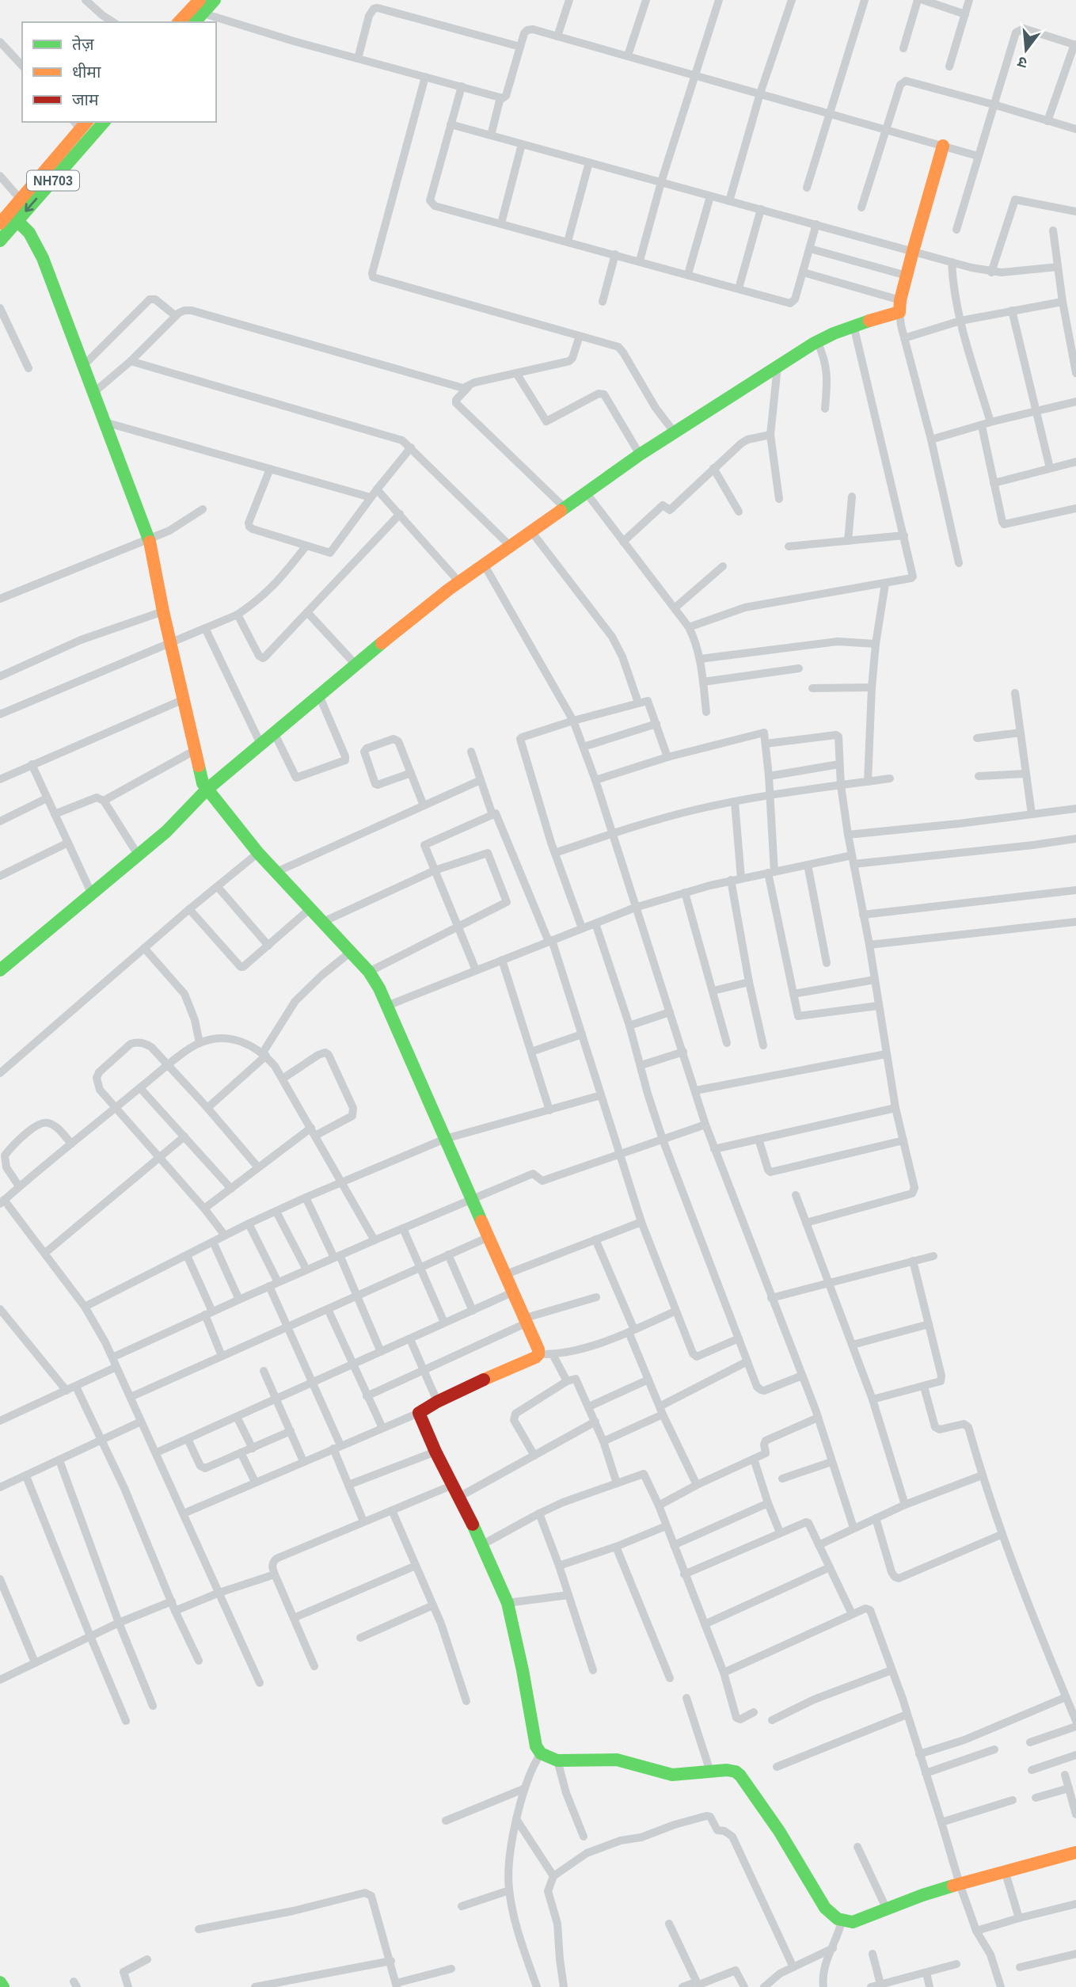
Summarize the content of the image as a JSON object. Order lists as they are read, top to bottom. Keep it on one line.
{"streets":{"main road":["NH703"]},"legend":["तेज़","धीमा","जाम"],"north":"bottom"}
